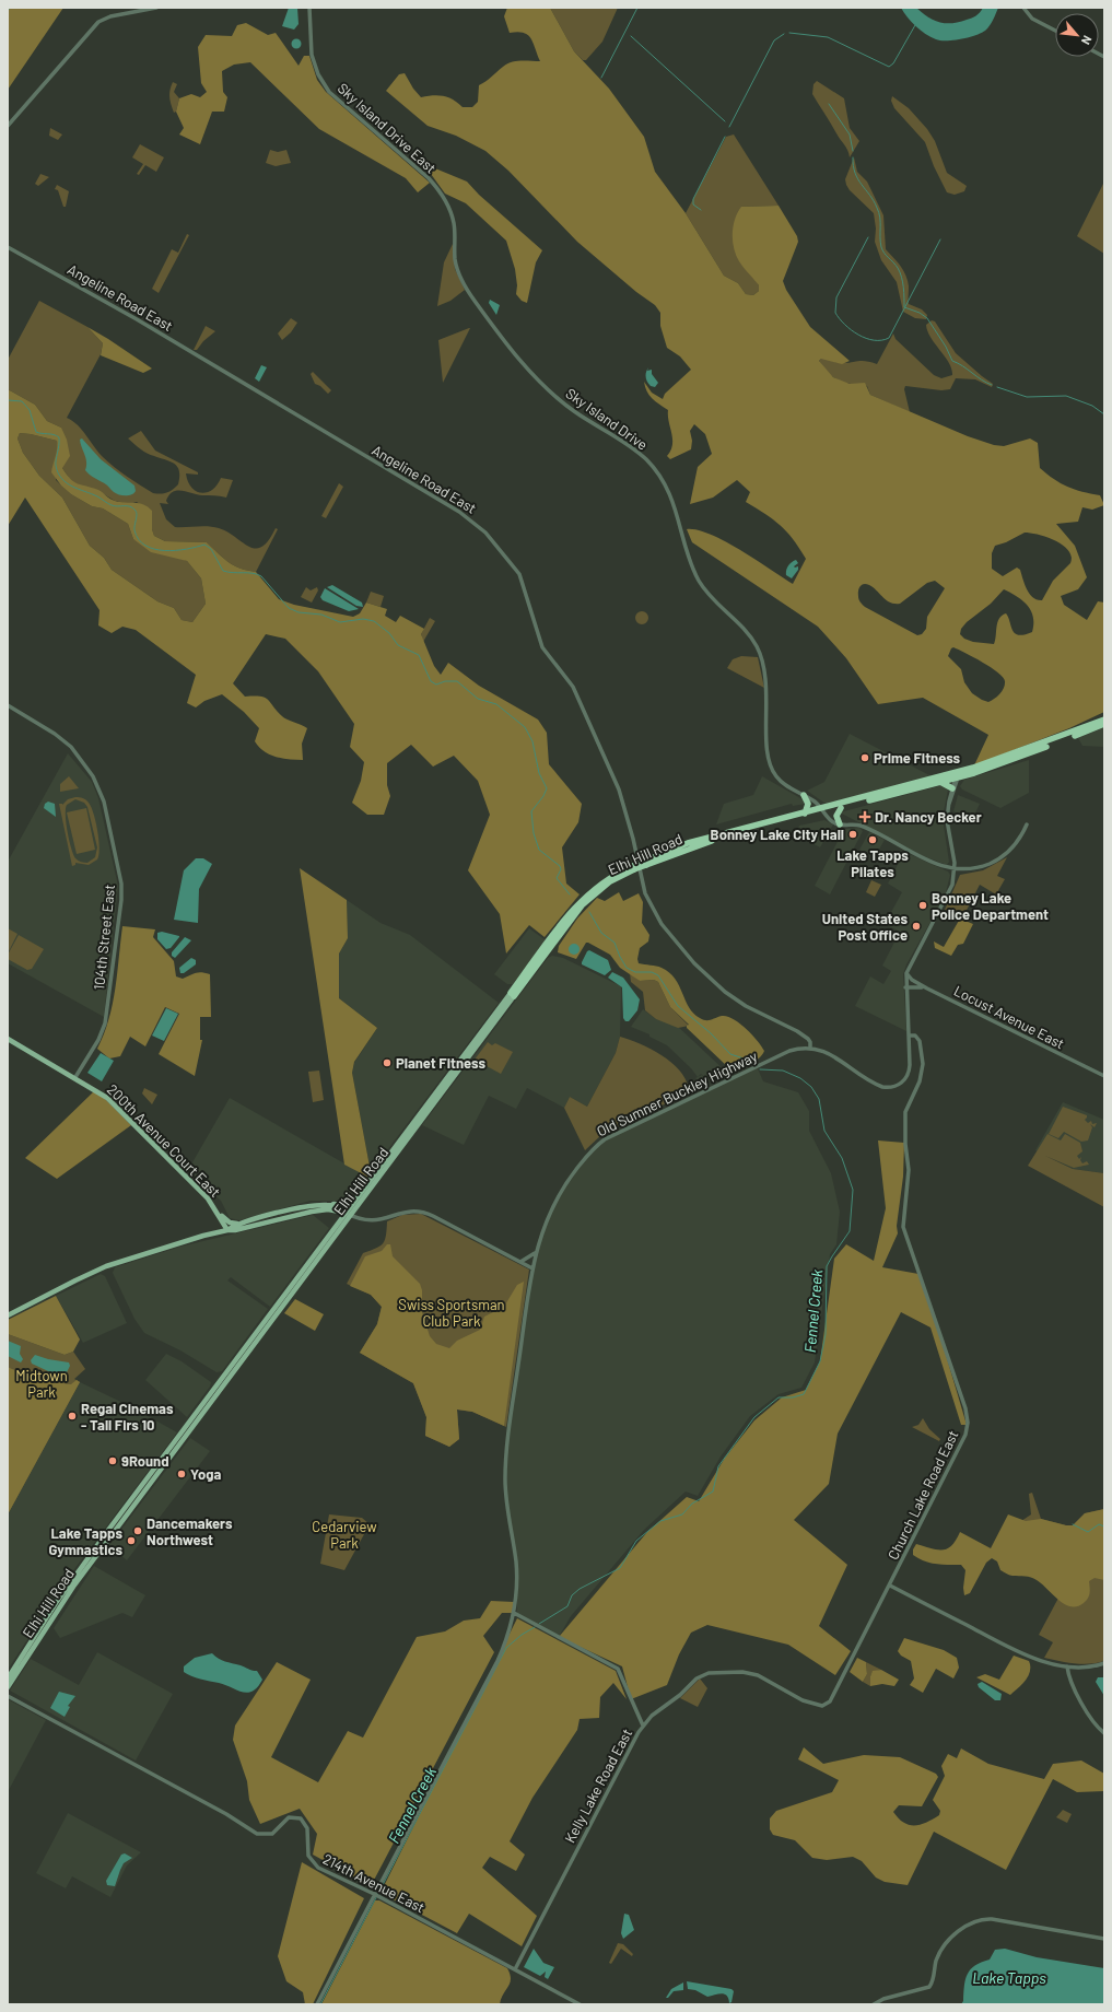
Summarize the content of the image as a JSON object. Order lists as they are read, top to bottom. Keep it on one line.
{"streets":{"highway":["Elhi Hill Road"],"main road":["200th Avenue Court East"],"street":["Sky Island Drive East","Angeline Road East","Sky Island Drive","104th Street East","Locust Avenue East","Old Sumner Buckley Highway","Church Lake Road East","Kelly Lake Road East","214th Avenue East"]},"crossings":[["Sky Island Drive East","Sky Island Drive"],["Angeline Road East","Old Sumner Buckley Highway"],["104th Street East","200th Avenue Court East"],["Old Sumner Buckley Highway","Kelly Lake Road East"],["Old Sumner Buckley Highway","214th Avenue East"],["Church Lake Road East","Kelly Lake Road East"],["Kelly Lake Road East","214th Avenue East"]],"water":["Fennel Creek","Lake Tapps"],"parks":["Swiss Sportsman Club Park","Midtown Park","Cedarview Park"],"places":{"other":["Prime Fitness","Bonney Lake City Hall","Lake Tapps Pilates","Bonney Lake Police Department","United States Post Office","Planet Fitness","Regal Cinemas - Tall Firs 10","9Round","Yoga","Dancemakers Northwest","Lake Tapps Gymnastics"],"health":["Dr. Nancy Becker"]},"north":"bottom right"}
